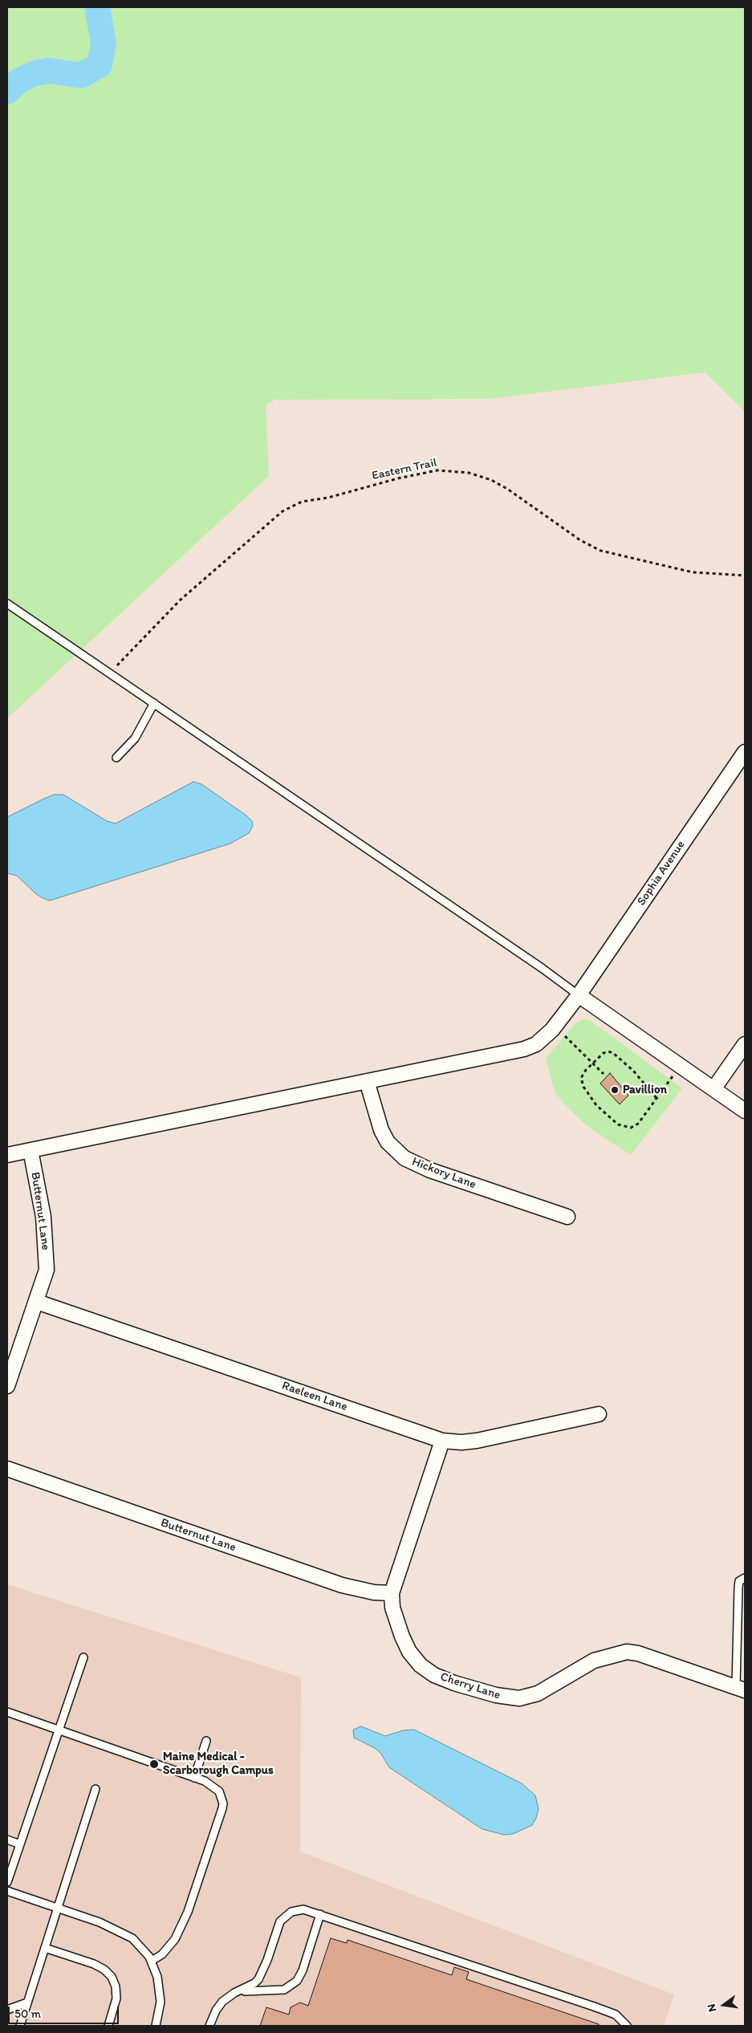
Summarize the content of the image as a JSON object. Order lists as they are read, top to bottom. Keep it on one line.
{"streets":{"street":["Sophia Avenue","Hickory Lane","Butternut Lane","Raeleen Lane","Cherry Lane"],"path":["Eastern Trail"]},"crossings":[["Sophia Avenue","Hickory Lane"],["Sophia Avenue","Butternut Lane"],["Butternut Lane","Raeleen Lane"],["Butternut Lane","Cherry Lane"],["Raeleen Lane","Cherry Lane"]],"places":["Pavillion","Maine Medical - Scarborough Campus"],"scale_bar":"50 m","north":"left"}
